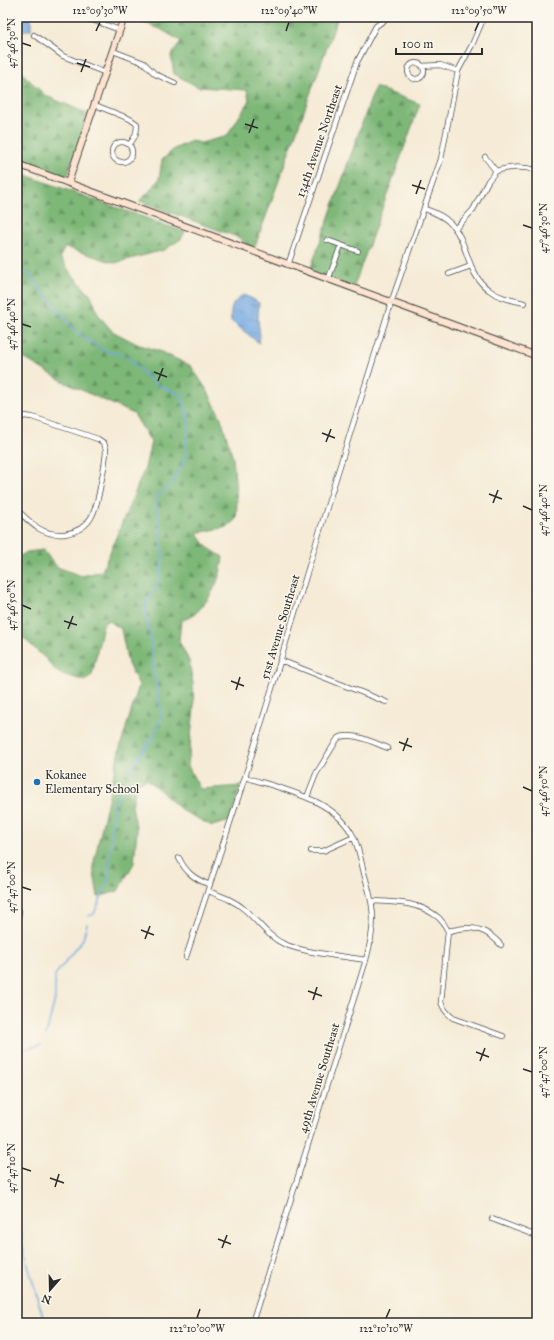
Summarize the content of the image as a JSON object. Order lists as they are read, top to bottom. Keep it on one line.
{"streets":{"street":["134th Avenue Northeast","51st Avenue Southeast","49th Avenue Southeast"]},"crossings":[["51st Avenue Southeast","49th Avenue Southeast"]],"places":["Kokanee Elementary School"],"scale_bar":"100 m","north":"bottom","coordinates":["122°09'30\"W","122°09'40\"W","122°09'50\"W","47°46'30\"N","47°46'40\"N","47°46'50\"N","47°47'00\"N","47°47'10\"N","122°10'00\"W","122°10'10\"W"]}
